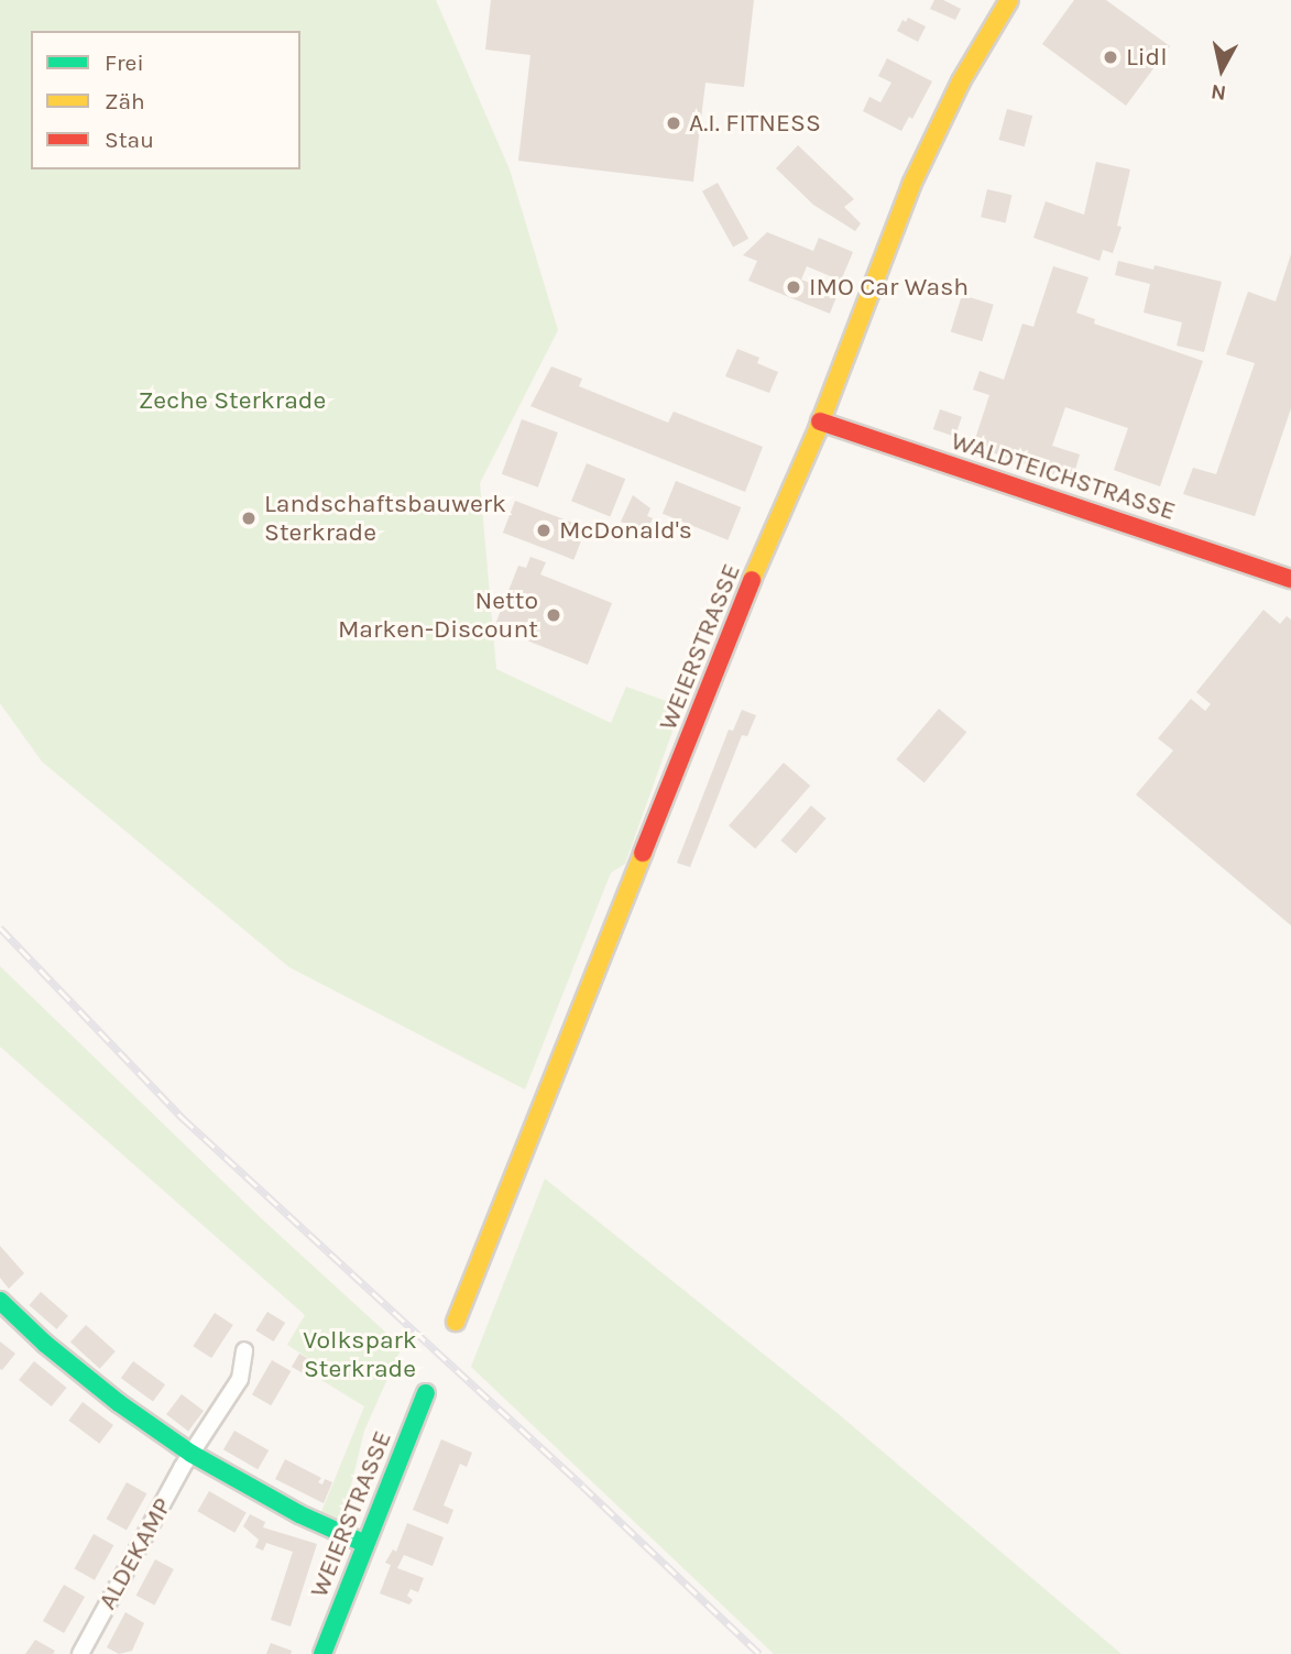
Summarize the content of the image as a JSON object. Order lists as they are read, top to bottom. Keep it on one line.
{"streets":{"main road":["WALDTEICHSTRASSE","WEIERSTRASSE"],"street":["ALDEKAMP"]},"crossings":[["WALDTEICHSTRASSE","WEIERSTRASSE"]],"parks":["Zeche Sterkrade","Volkspark Sterkrade"],"places":["Lidl","A.I. FITNESS","IMO Car Wash","Landschaftsbauwerk Sterkrade","McDonald's","Netto Marken-Discount"],"legend":["Frei","Zäh","Stau"],"north":"bottom"}
